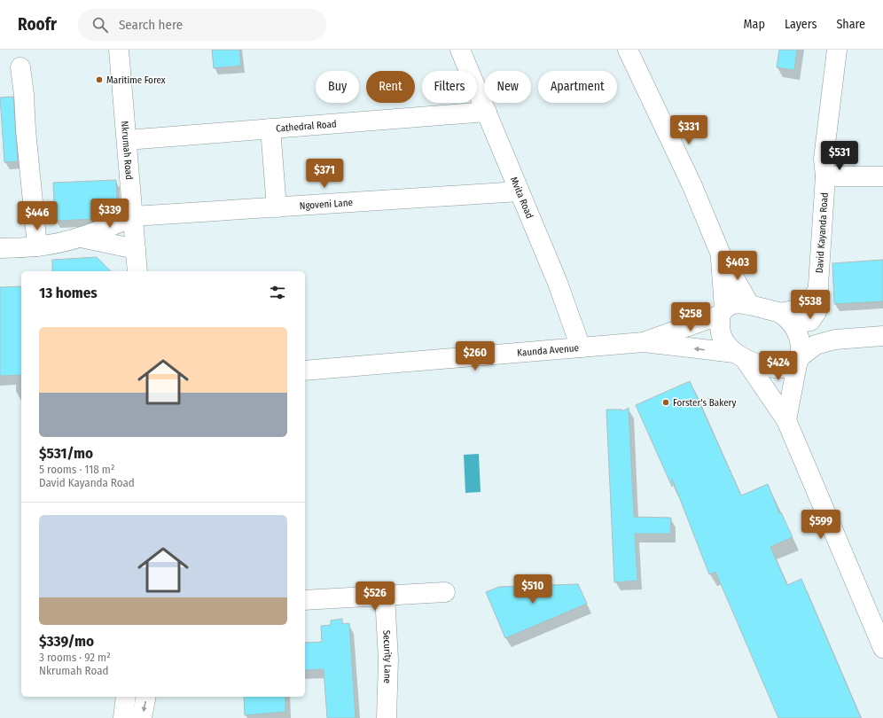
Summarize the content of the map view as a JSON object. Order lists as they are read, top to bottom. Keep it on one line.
{"streets":{"street":["Cathedral Road","Nkrumah Road","Mvita Road","Ngoveni Lane","David Kayanda Road","Kaunda Avenue","Security Lane"]},"crossings":[["Cathedral Road","Nkrumah Road"],["Cathedral Road","Mvita Road"],["Nkrumah Road","Ngoveni Lane"],["Mvita Road","Ngoveni Lane"],["Mvita Road","Kaunda Avenue"]],"places":["Maritime Forex","Forster's Bakery"],"page":{"header":"Roofr","search":"Search here","nav":["Map","Layers","Share"],"chip":["Buy","Rent","Filters","New","Apartment"],"price":["$331","$531","$371","$339","$446","$403","$538","$258","$260","$424","$599","$510","$526"],"heading":"13 homes","list":[{"name":"$531/mo","note":"5 rooms · 118 m² · David Kayanda Road"},{"name":"$339/mo","note":"3 rooms · 92 m² · Nkrumah Road"}]}}
